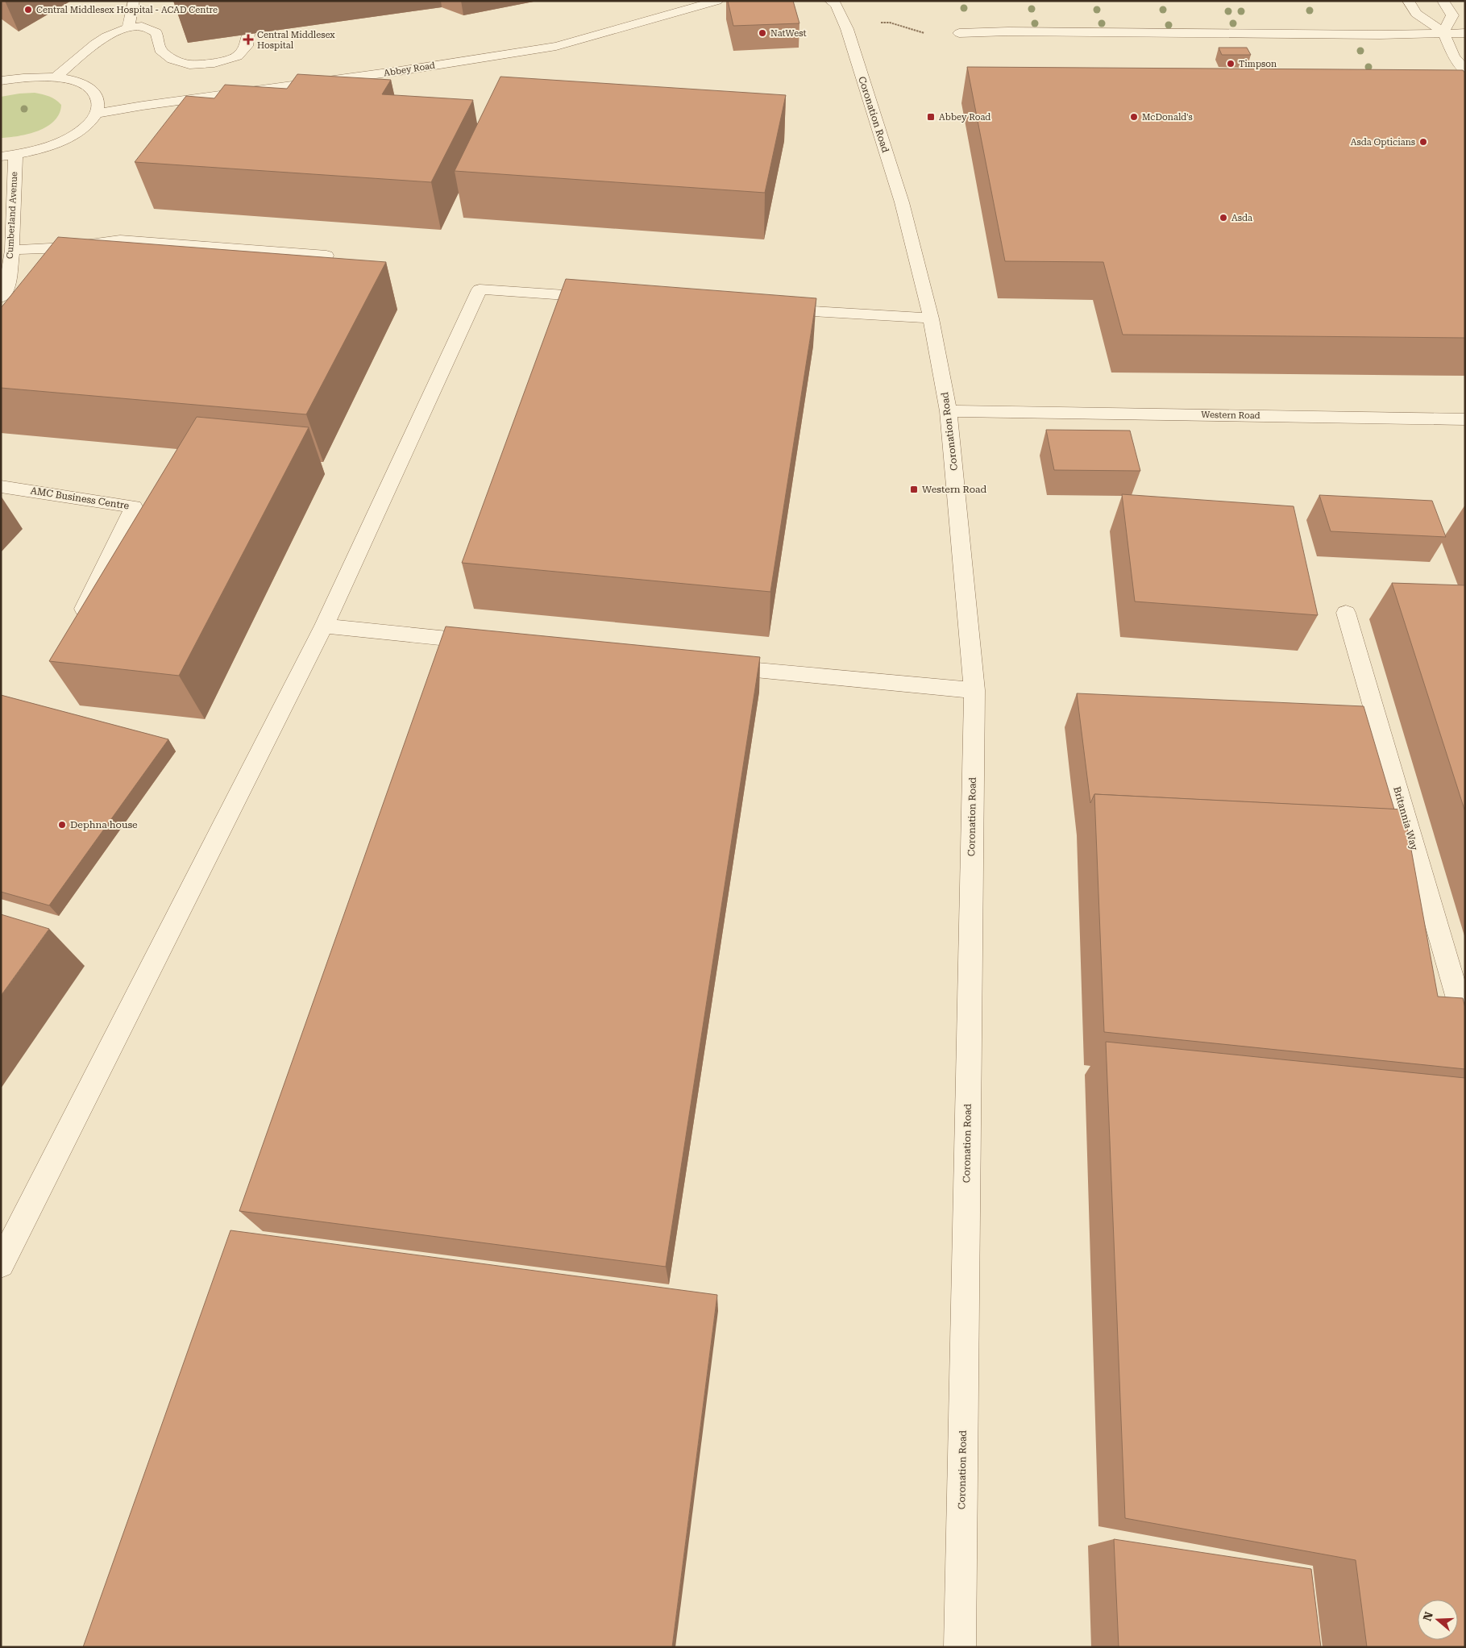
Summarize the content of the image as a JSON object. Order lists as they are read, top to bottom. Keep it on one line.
{"streets":{"street":["Abbey Road","Coronation Road","Cumberland Avenue","Western Road","AMC Business Centre","Britannia Way"]},"crossings":[["Coronation Road","Western Road"]],"places":{"other":["Central Middlesex Hospital - ACAD Centre","NatWest","Timpson","McDonald's","Asda Opticians","Asda","Dephna house"],"health":["Central Middlesex Hospital"],"transit":["Abbey Road","Western Road"]},"north":"left"}
